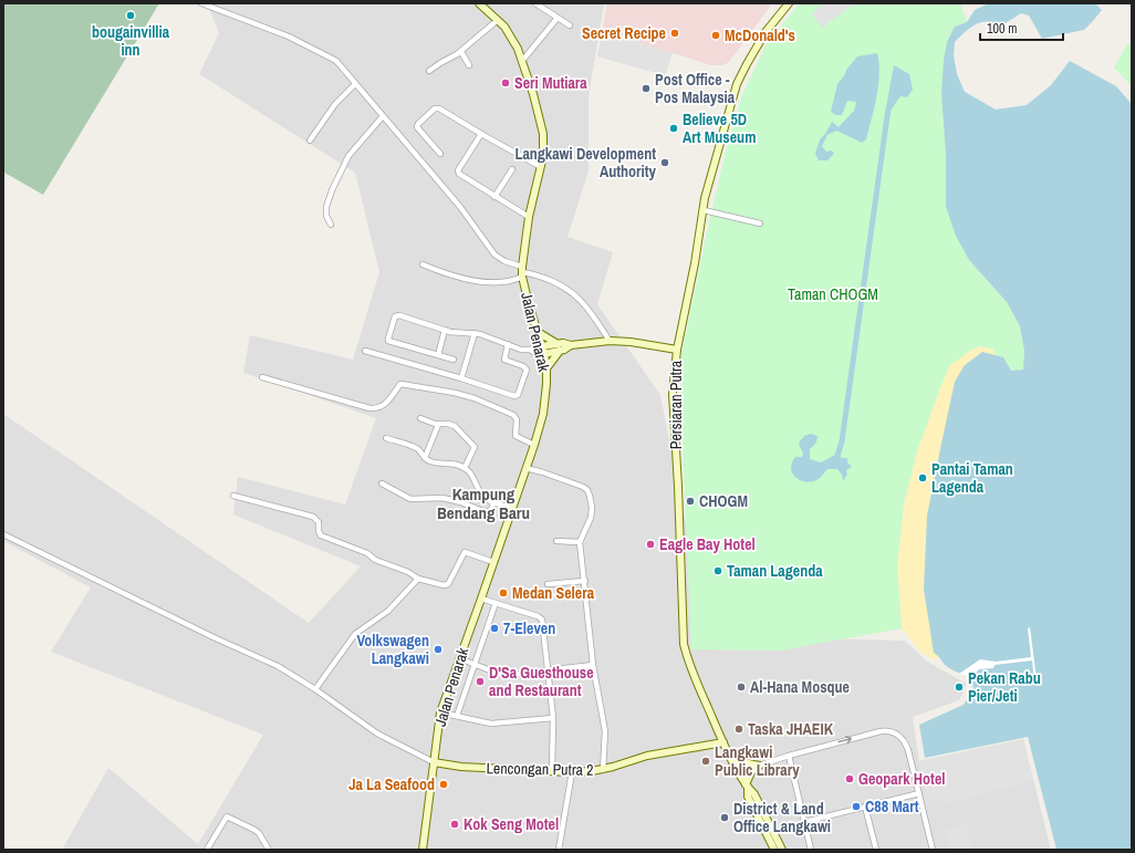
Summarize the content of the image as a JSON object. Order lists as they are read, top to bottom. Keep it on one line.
{"streets":{"main road":["Jalan Penarak","Persiaran Putra","Lencongan Putra 2"]},"crossings":[["Jalan Penarak","Lencongan Putra 2"],["Persiaran Putra","Lencongan Putra 2"]],"districts":["Kampung Bendang Baru"],"parks":["Taman CHOGM"],"places":["bougainvillia inn","Secret Recipe","McDonald's","Seri Mutiara","Post Office - Pos Malaysia","Believe 5D Art Museum","Langkawi Development Authority","Pantai Taman Lagenda","CHOGM","Eagle Bay Hotel","Taman Lagenda","Medan Selera","7-Eleven","Volkswagen Langkawi","D'Sa Guesthouse and Restaurant","Al-Hana Mosque","Pekan Rabu Pier/Jeti","Taska JHAEIK","Langkawi Public Library","Geopark Hotel","Ja La Seafood","C88 Mart","District & Land Office Langkawi","Kok Seng Motel"],"scale_bar":"100 m"}
